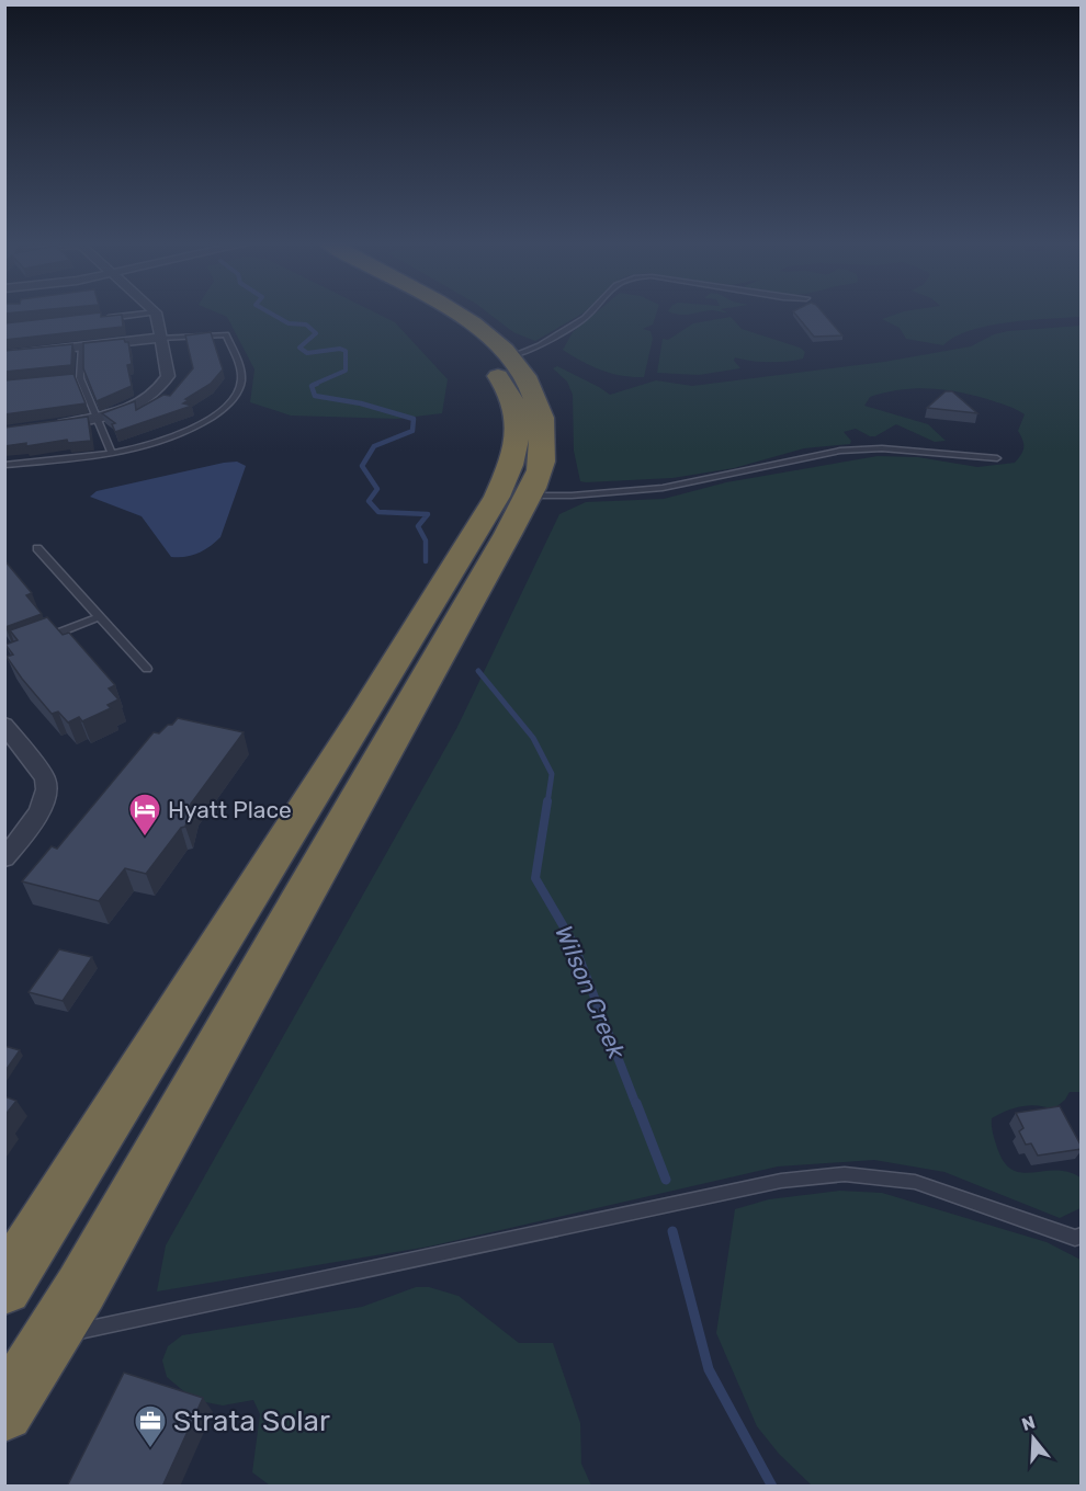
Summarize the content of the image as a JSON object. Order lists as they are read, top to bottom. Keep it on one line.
{"water":["Wilson Creek"],"places":{"hotel":["Hyatt Place"],"office":["Strata Solar"]},"north":"top"}
